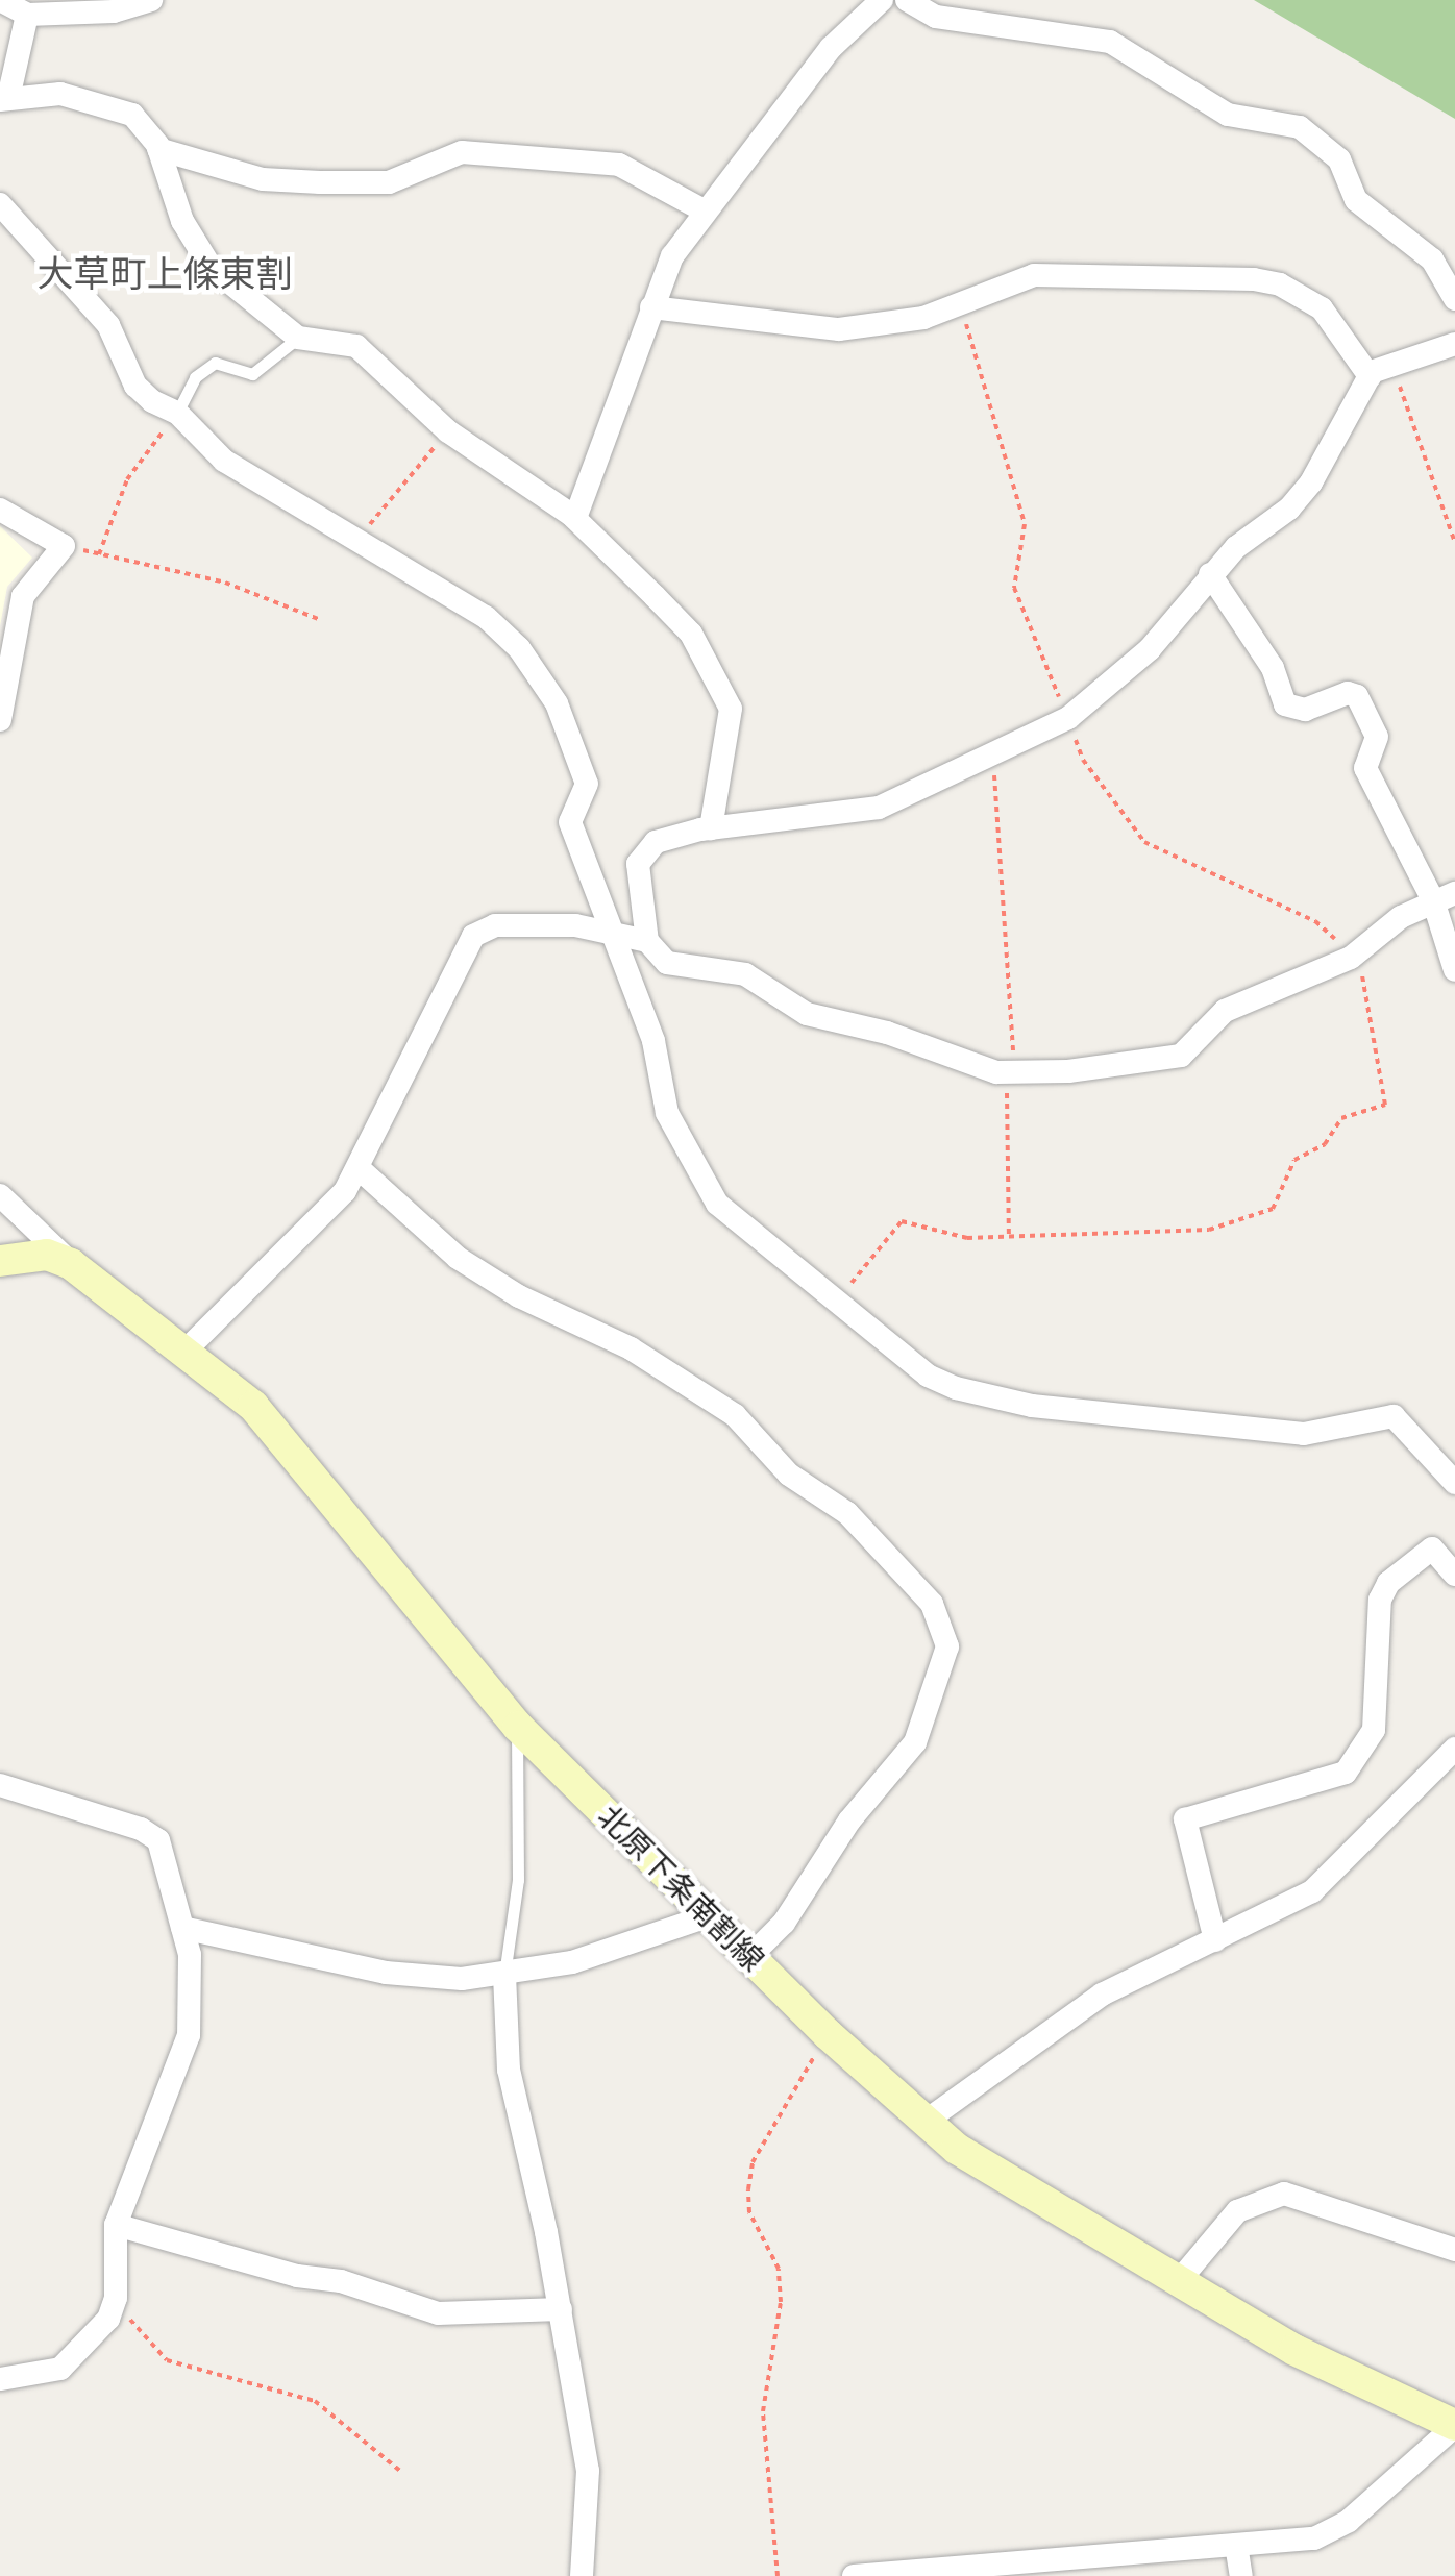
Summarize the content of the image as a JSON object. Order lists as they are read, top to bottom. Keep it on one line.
{"streets":{"main road":["北原下条南割線"]},"districts":["大草町上條東割"]}
